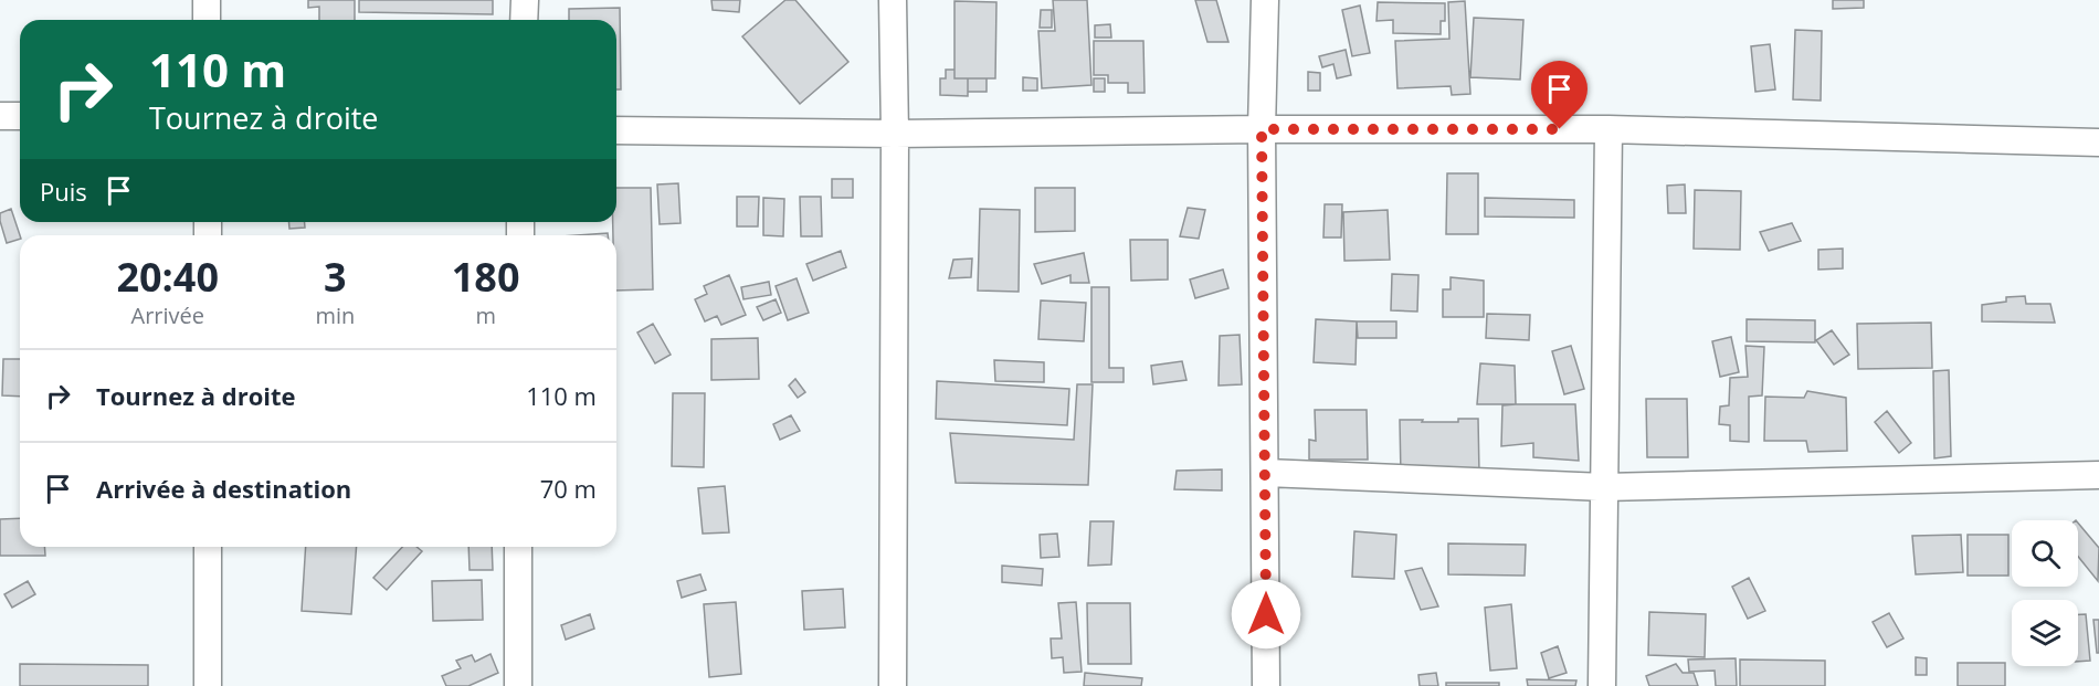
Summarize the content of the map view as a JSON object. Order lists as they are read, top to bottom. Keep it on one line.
{"page":{"turn":["110 m","Tournez à droite"],"then":"Puis","eta":["20:40","Arrivée","3","min","180","m"],"list":[{"name":"Tournez à droite","value":"110 m"},{"name":"Arrivée à destination","value":"70 m"}]}}
